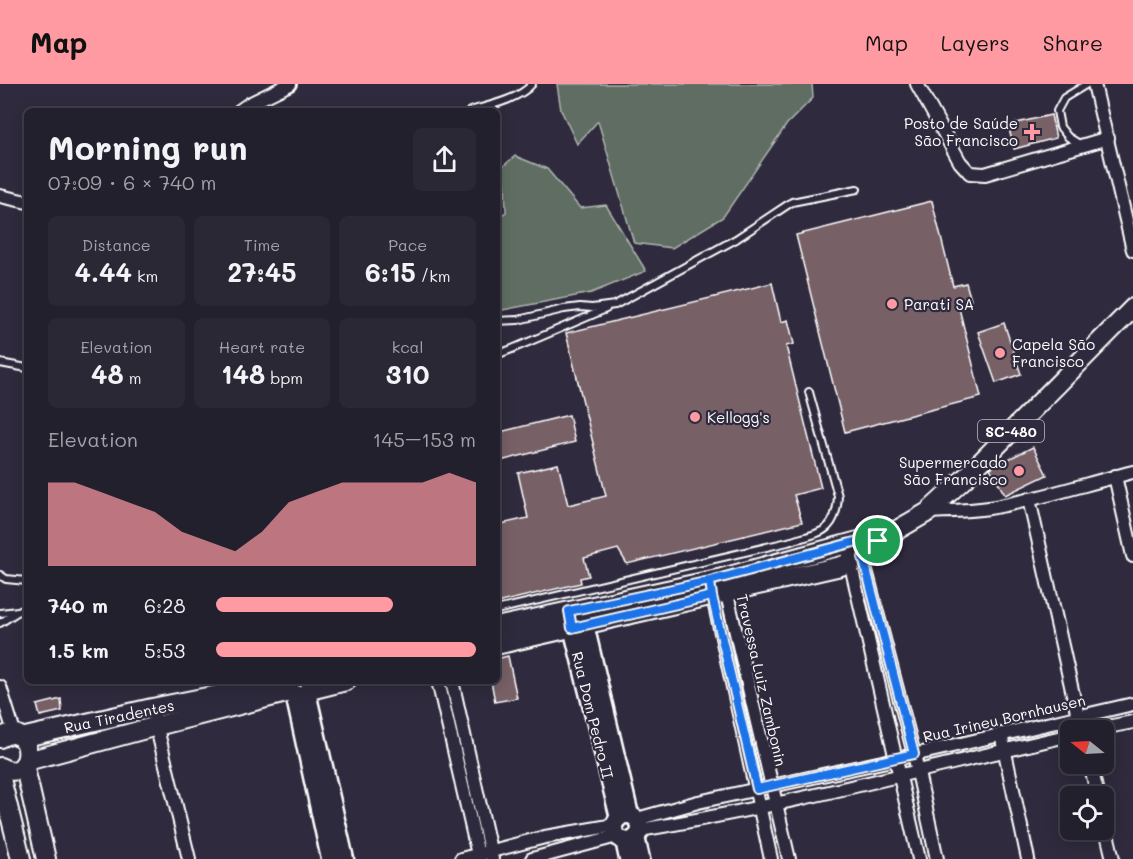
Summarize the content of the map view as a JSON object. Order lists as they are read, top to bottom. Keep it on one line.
{"streets":{"main road":["SC-480","Rua Tiradentes"],"street":["Travessa Luiz Zambonin","Rua Dom Pedro II","Rua Irineu Bornhausen"]},"crossings":[["Travessa Luiz Zambonin","Rua Irineu Bornhausen"],["Rua Dom Pedro II","Rua Irineu Bornhausen"]],"places":{"health":["Posto de Saúde São Francisco"],"other":["Parati SA","Capela São Francisco","Kellogg's","Supermercado São Francisco"]},"north":"left","page":{"header":"Map","nav":["Map","Layers","Share"],"heading":["Morning run","07:09 · 6 × 740 m"],"stats":[["Distance","4.44 km"],["Time","27:45"],["Pace","6:15 /km"],["Elevation","48 m"],["Heart rate","148 bpm"],["kcal","310"]],"chart":["Elevation","145–153 m"],"list":[{"name":"740 m","note":"6:28"},{"name":"1.5 km","note":"5:53"}]}}
